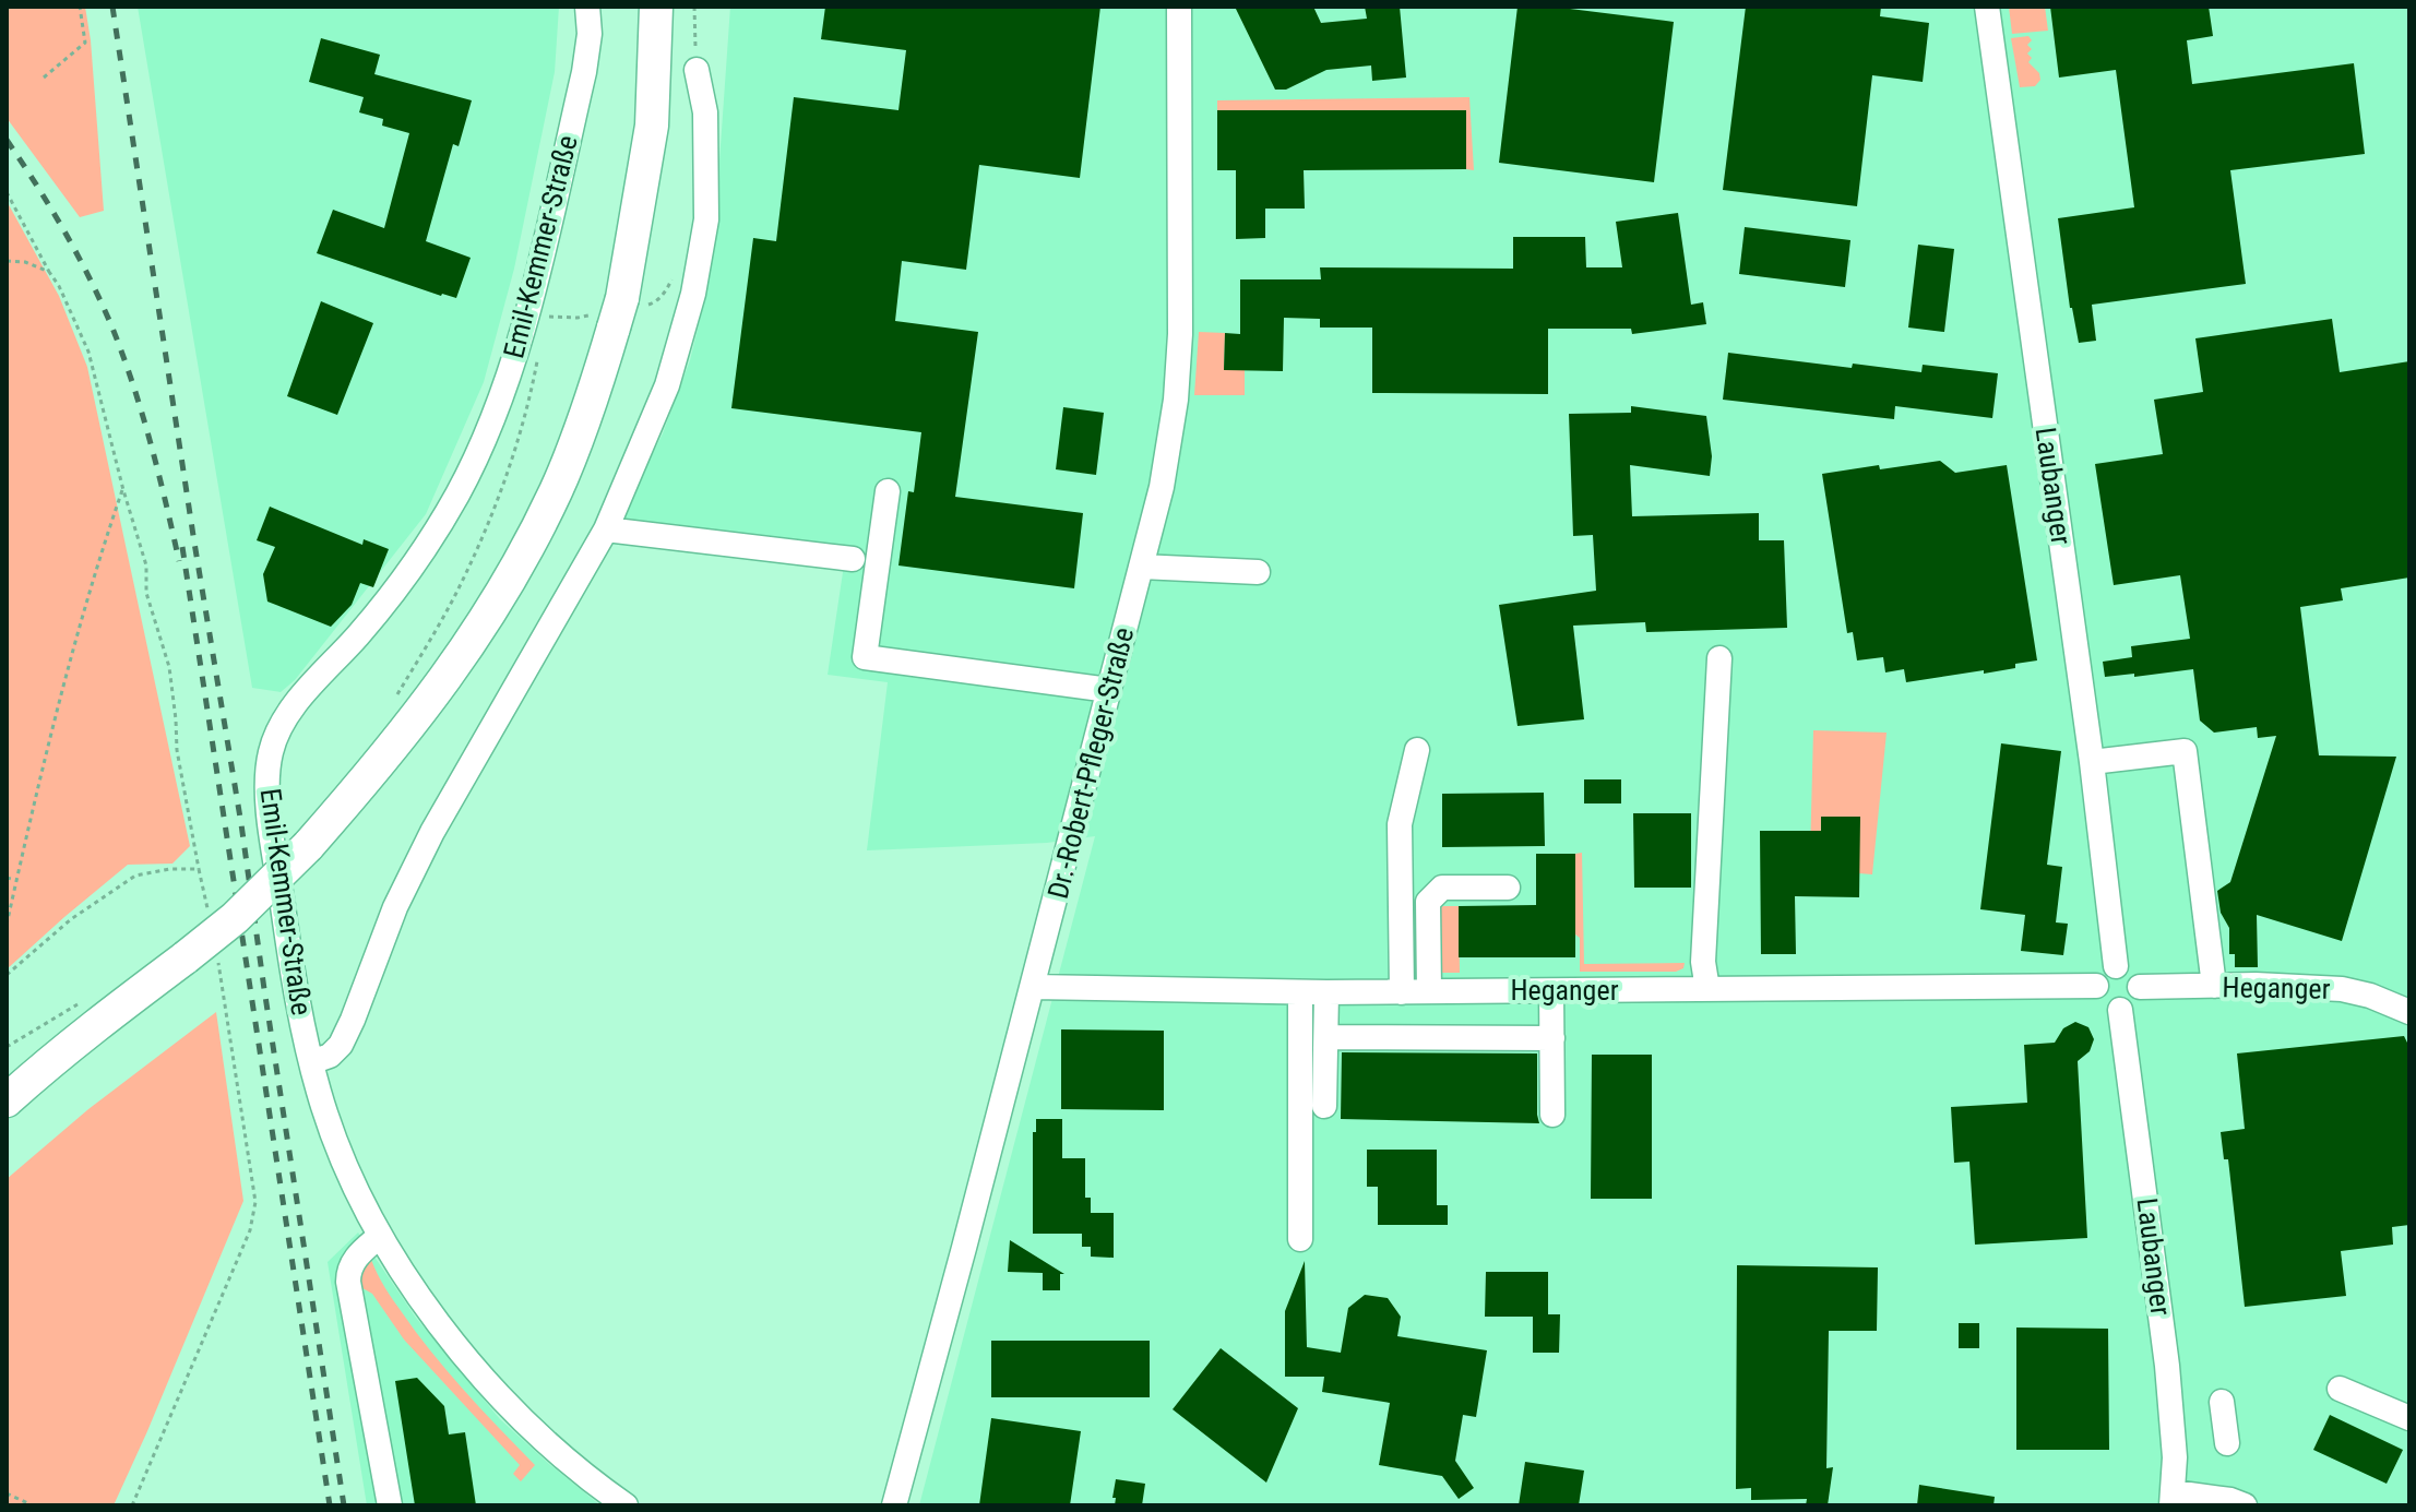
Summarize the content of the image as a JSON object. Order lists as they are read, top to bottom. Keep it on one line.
{"streets":{"street":["Emil-Kemmer-Straße","Laubanger","Dr.-Robert-Pfleger-Straße","Heganger"]},"crossings":[["Laubanger","Heganger"],["Dr.-Robert-Pfleger-Straße","Heganger"]]}
